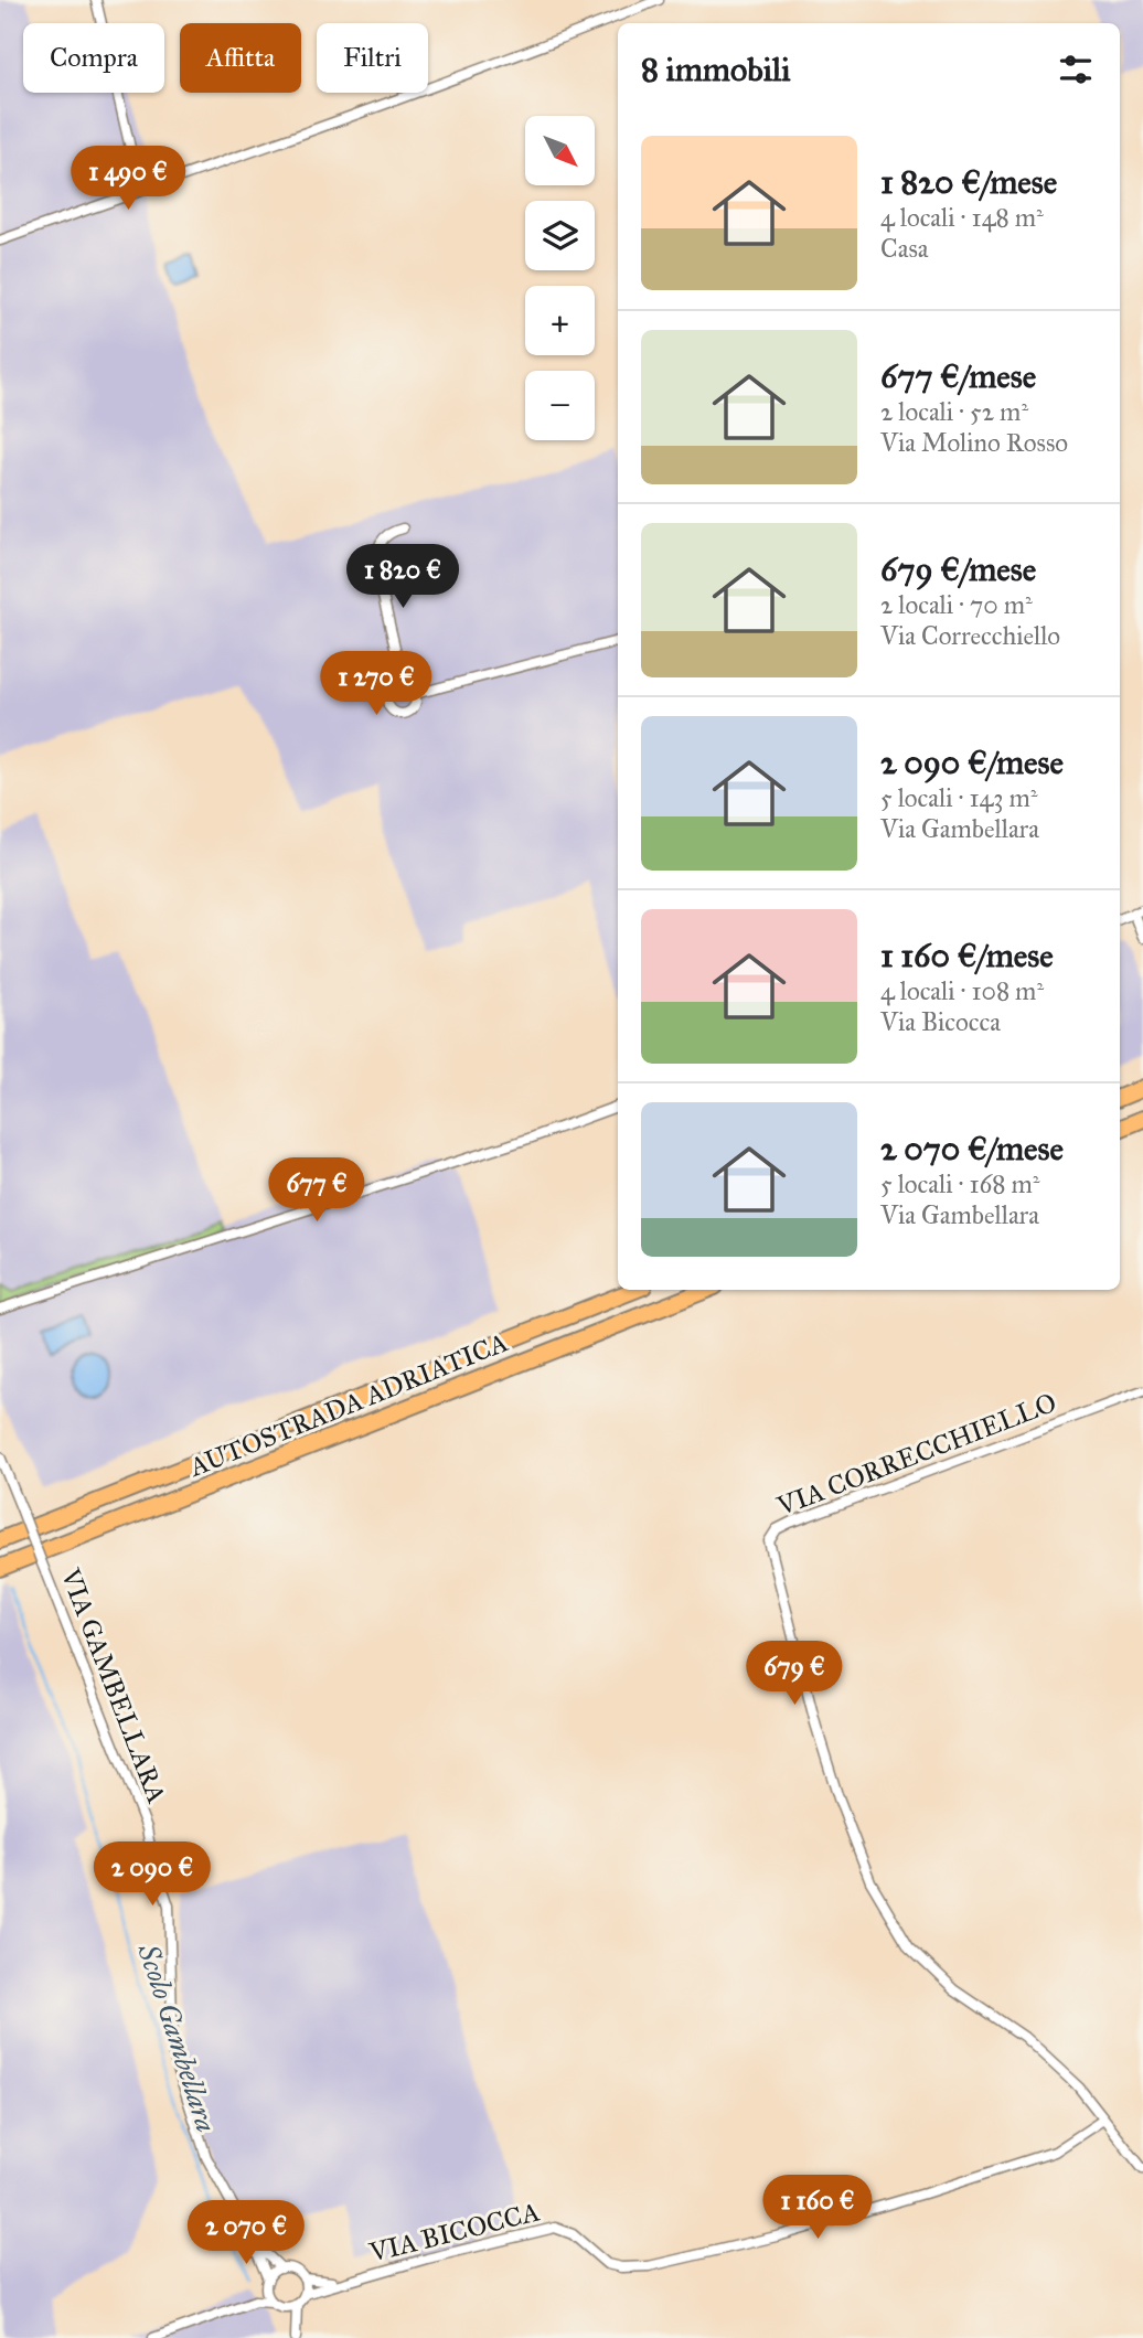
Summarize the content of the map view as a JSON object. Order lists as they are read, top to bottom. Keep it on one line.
{"streets":{"highway":["AUTOSTRADA ADRIATICA"],"street":["VIA CORRECCHIELLO","VIA GAMBELLARA","VIA BICOCCA"]},"crossings":[["VIA CORRECCHIELLO","VIA BICOCCA"],["VIA GAMBELLARA","VIA BICOCCA"]],"water":["Scolo Gambellara"],"north":"bottom right","page":{"chip":["Compra","Affitta","Filtri"],"heading":"8 immobili","map_buttons":["+","−"],"list":[{"name":"1 820 €/mese","note":"4 locali · 148 m² · Casa"},{"name":"677 €/mese","note":"2 locali · 52 m² · Via Molino Rosso"},{"name":"679 €/mese","note":"2 locali · 70 m² · Via Correcchiello"},{"name":"2 090 €/mese","note":"5 locali · 143 m² · Via Gambellara"},{"name":"1 160 €/mese","note":"4 locali · 108 m² · Via Bicocca"},{"name":"2 070 €/mese","note":"5 locali · 168 m² · Via Gambellara"}],"price":["1 490 €","1 820 €","1 270 €","677 €","679 €","2 090 €","1 160 €","2 070 €"]}}
